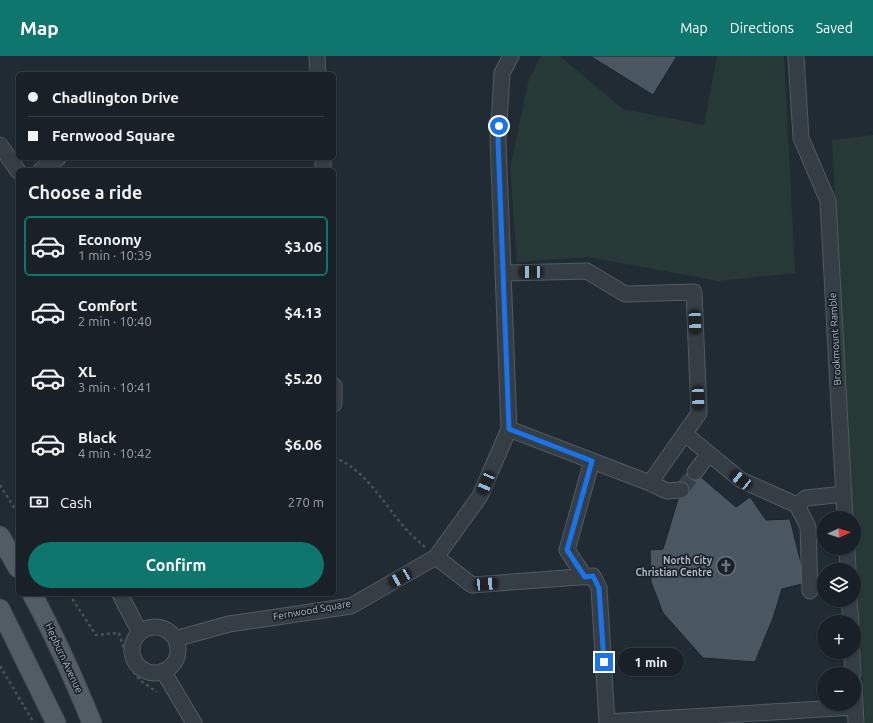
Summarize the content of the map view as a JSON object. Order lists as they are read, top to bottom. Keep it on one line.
{"streets":{"main road":["Hepburn Avenue"],"street":["Brookmount Ramble","Fernwood Square"]},"places":{"church":["North City Christian Centre"]},"north":"right","page":{"header":"Map","nav":["Map","Directions","Saved"],"banner":["Chadlington Drive","Fernwood Square"],"heading":"Choose a ride","list":[{"name":"Economy","note":"1 min · 10:39","value":"$3.06"},{"name":"Comfort","note":"2 min · 10:40","value":"$4.13"},{"name":"XL","note":"3 min · 10:41","value":"$5.20"},{"name":"Black","note":"4 min · 10:42","value":"$6.06"}],"pay":["Cash","270 m"],"map_buttons":["+","−"],"buttons":"Confirm","bubble":"1 min"}}
